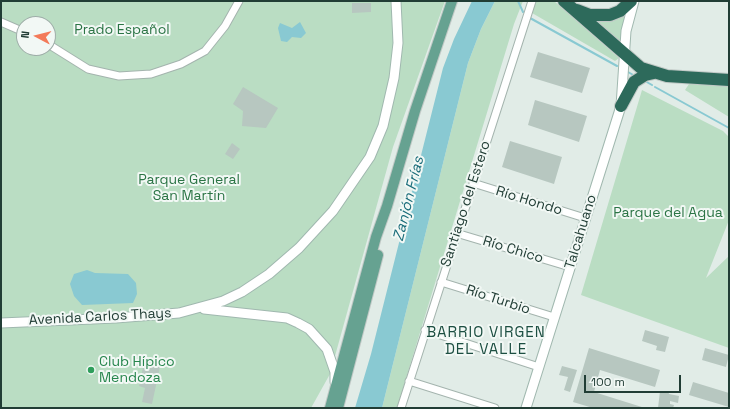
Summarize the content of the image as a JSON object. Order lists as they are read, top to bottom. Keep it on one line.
{"streets":{"street":["Río Hondo","Santiago del Estero","Talcahuano","Río Chico","Río Turbio","Avenida Carlos Thays"]},"crossings":[["Río Hondo","Santiago del Estero"],["Río Hondo","Talcahuano"],["Santiago del Estero","Río Chico"],["Santiago del Estero","Río Turbio"],["Talcahuano","Río Chico"],["Talcahuano","Río Turbio"]],"districts":["BARRIO VIRGEN DEL VALLE"],"water":["Zanjón Frías"],"parks":["Prado Español","Parque General San Martín","Parque del Agua"],"places":["Club Hípico Mendoza"],"scale_bar":"100 m","north":"left"}
